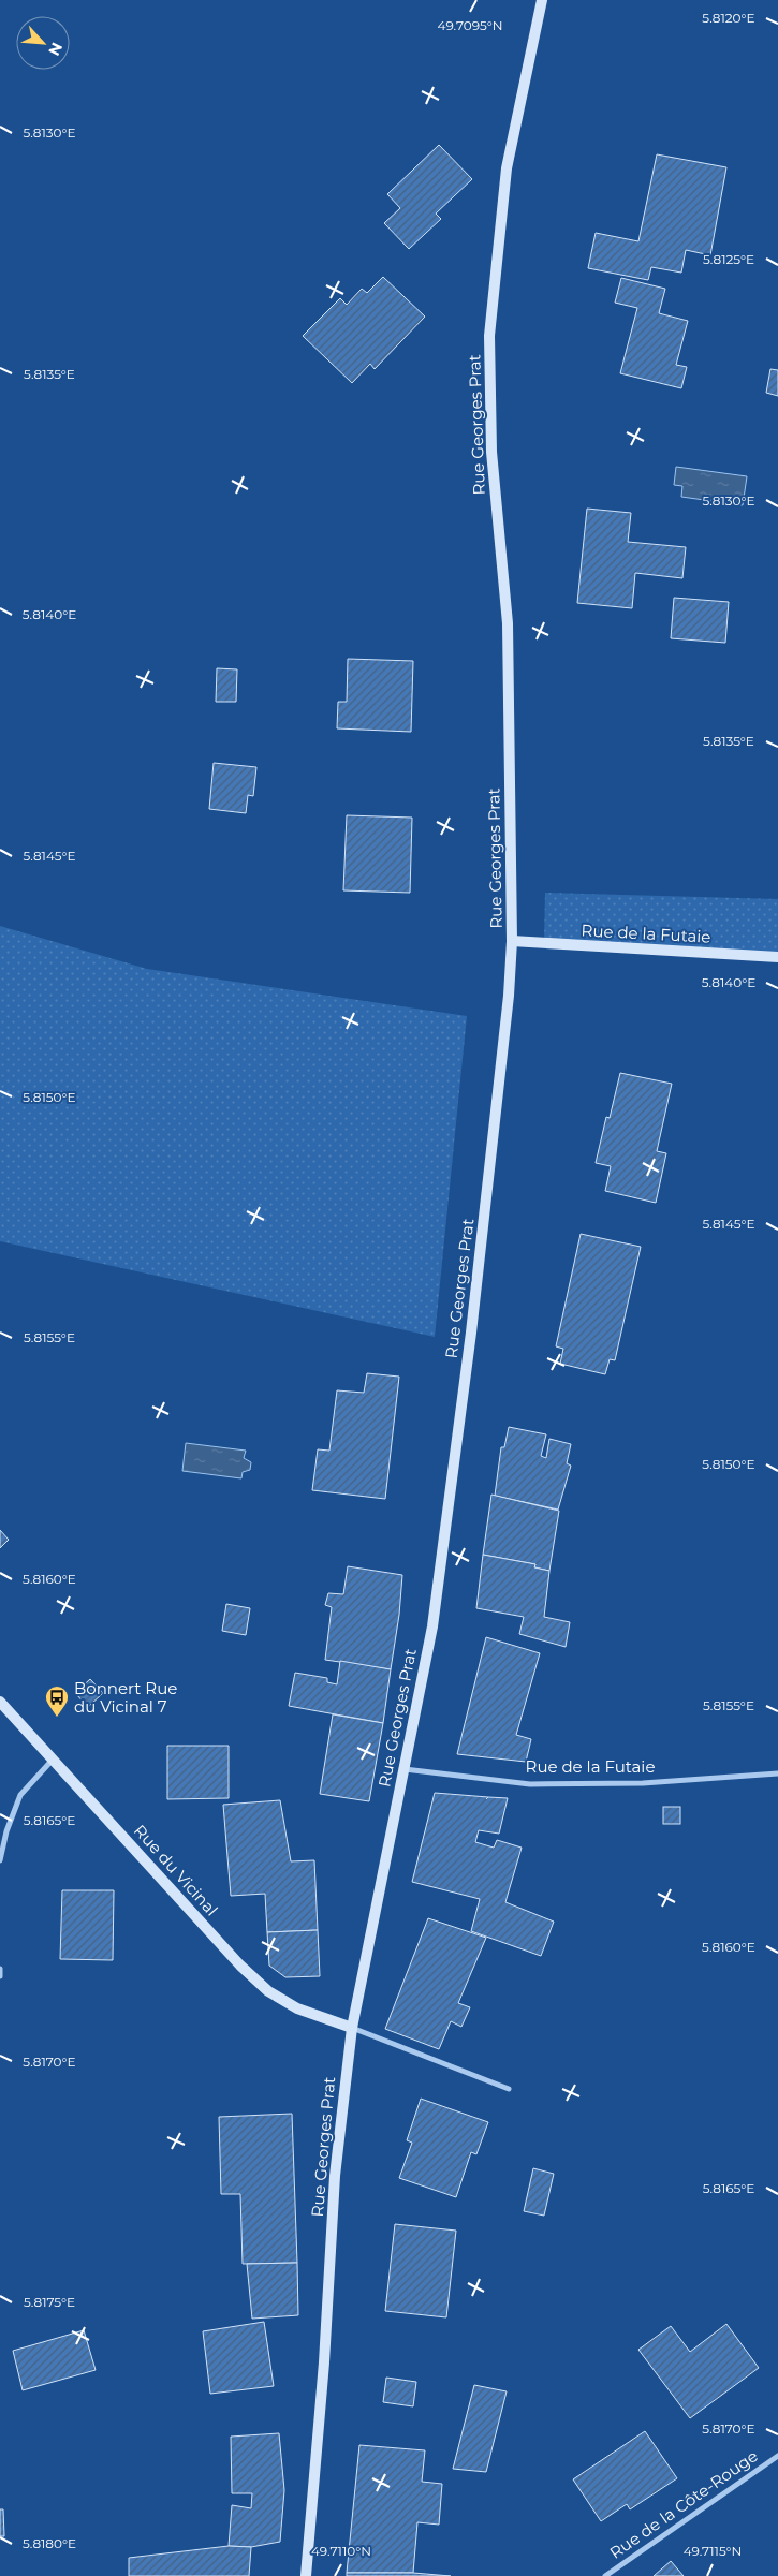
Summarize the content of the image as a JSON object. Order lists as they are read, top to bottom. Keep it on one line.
{"streets":{"street":["Rue Georges Prat","Rue de la Futaie","Rue du Vicinal","Rue de la Côte-Rouge"]},"crossings":[["Rue Georges Prat","Rue de la Futaie"],["Rue Georges Prat","Rue du Vicinal"]],"places":{"bus stop":["Bonnert Rue du Vicinal 7"]},"north":"bottom right","coordinates":["5.8120°E","49.7095°N","5.8130°E","5.8125°E","5.8135°E","5.8140°E","5.8145°E","5.8150°E","5.8155°E","5.8160°E","5.8165°E","5.8170°E","5.8175°E","5.8180°E","49.7110°N","49.7115°N"]}
